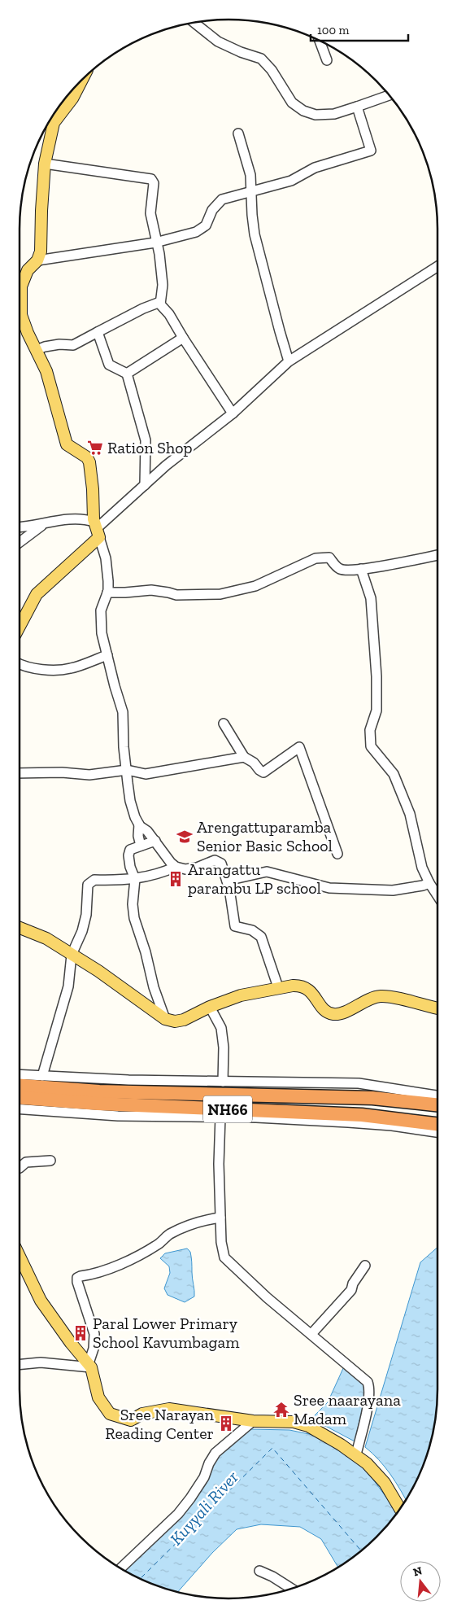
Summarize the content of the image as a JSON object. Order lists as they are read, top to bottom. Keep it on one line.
{"streets":{"highway":["NH66"]},"water":["Kuyyali River"],"places":{"supermarket":["Ration Shop"],"school or university":["Arengattuparamba Senior Basic School"],"building":["Arangattu parambu LP school","Paral Lower Primary School Kavumbagam","Sree Narayan Reading Center"],"temple":["Sree naarayana Madam"]},"scale_bar":"100 m","north":"top"}
